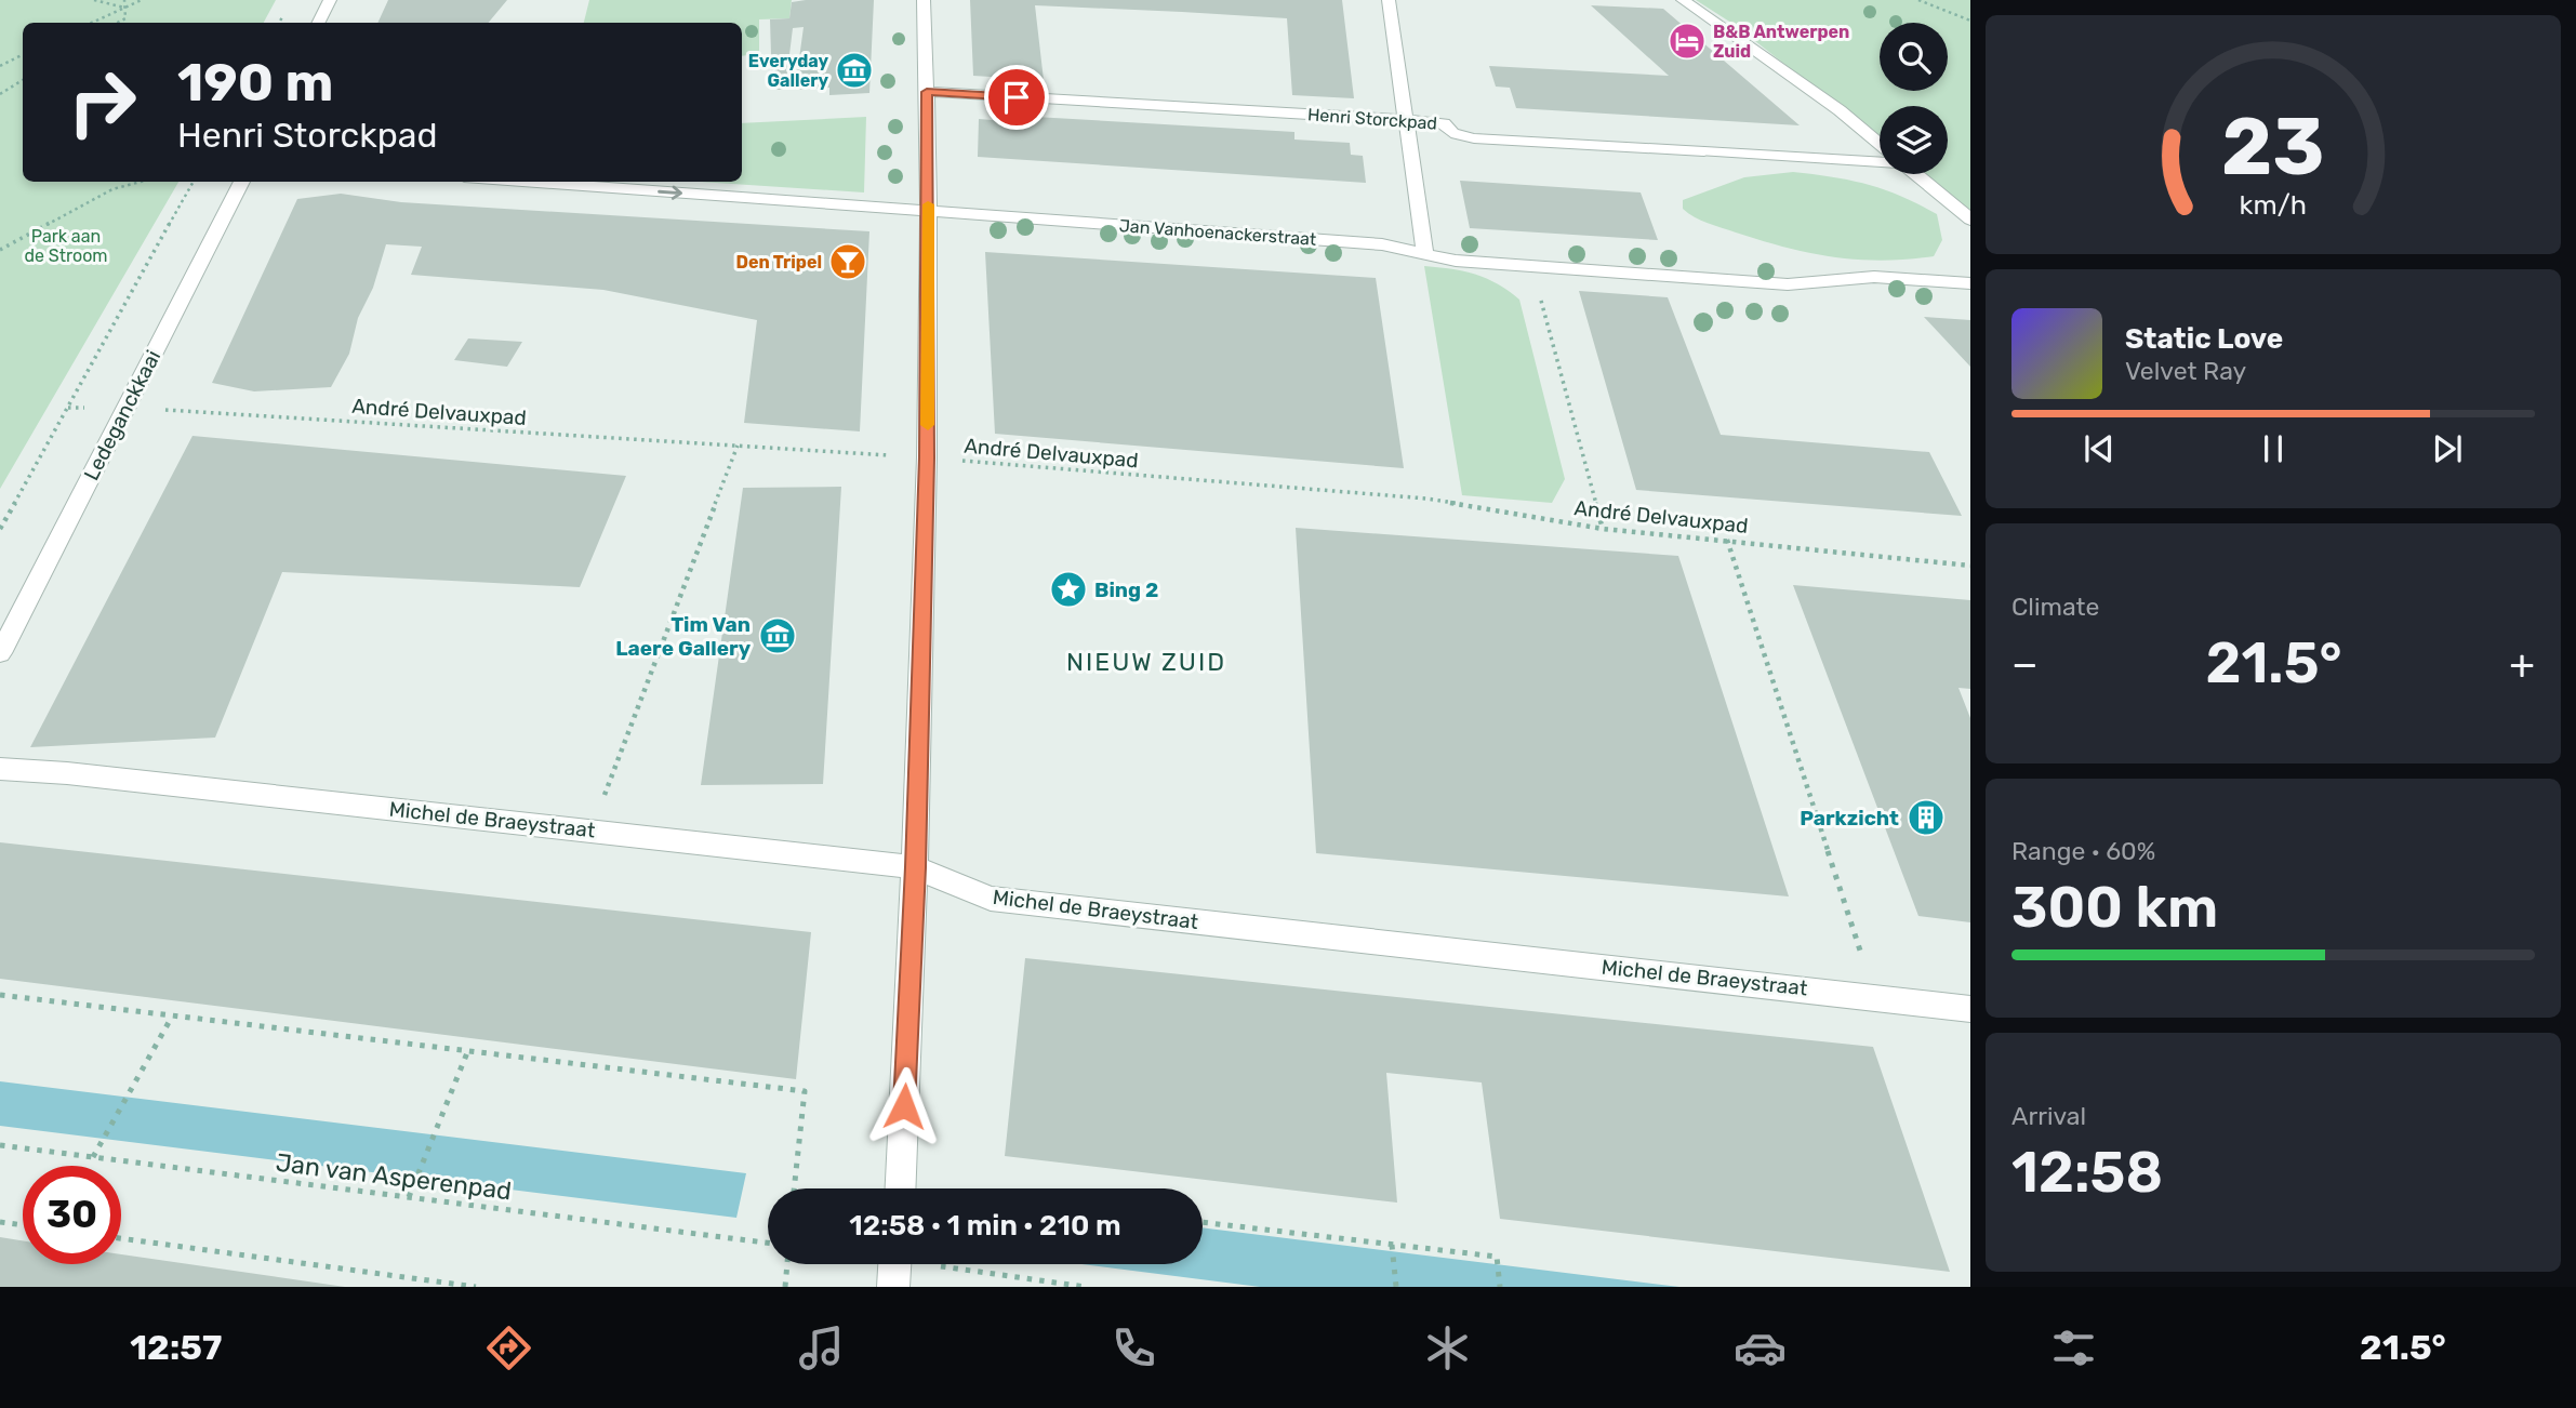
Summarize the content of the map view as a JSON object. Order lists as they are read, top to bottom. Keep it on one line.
{"streets":{"street":["Henri Storckpad","Jan Vanhoenackerstraat","Ledeganckkaai","Michel de Braeystraat"],"path":["André Delvauxpad","Jan van Asperenpad"]},"crossings":[["André Delvauxpad","Ledeganckkaai"]],"districts":["NIEUW ZUID"],"parks":["Park aan de Stroom"],"places":{"hotel":["B&B Antwerpen Zuid"],"museum":["Everyday Gallery","Tim Van Laere Gallery"],"bar":["Den Tripel"],"place":["Bing 2"],"building":["Parkzicht"]},"page":{"turn":["190 m","Henri Storckpad"],"song":["Static Love","Velvet Ray"],"tile":["Climate",["Range · 60%","300 km"],["Arrival","12:58"]],"heat":["−","21.5°","+"],"limit":"30","trip":"12:58 · 1 min · 210 m","tabs":["12:57","21.5°"],"gauge":["23","km/h"]}}
